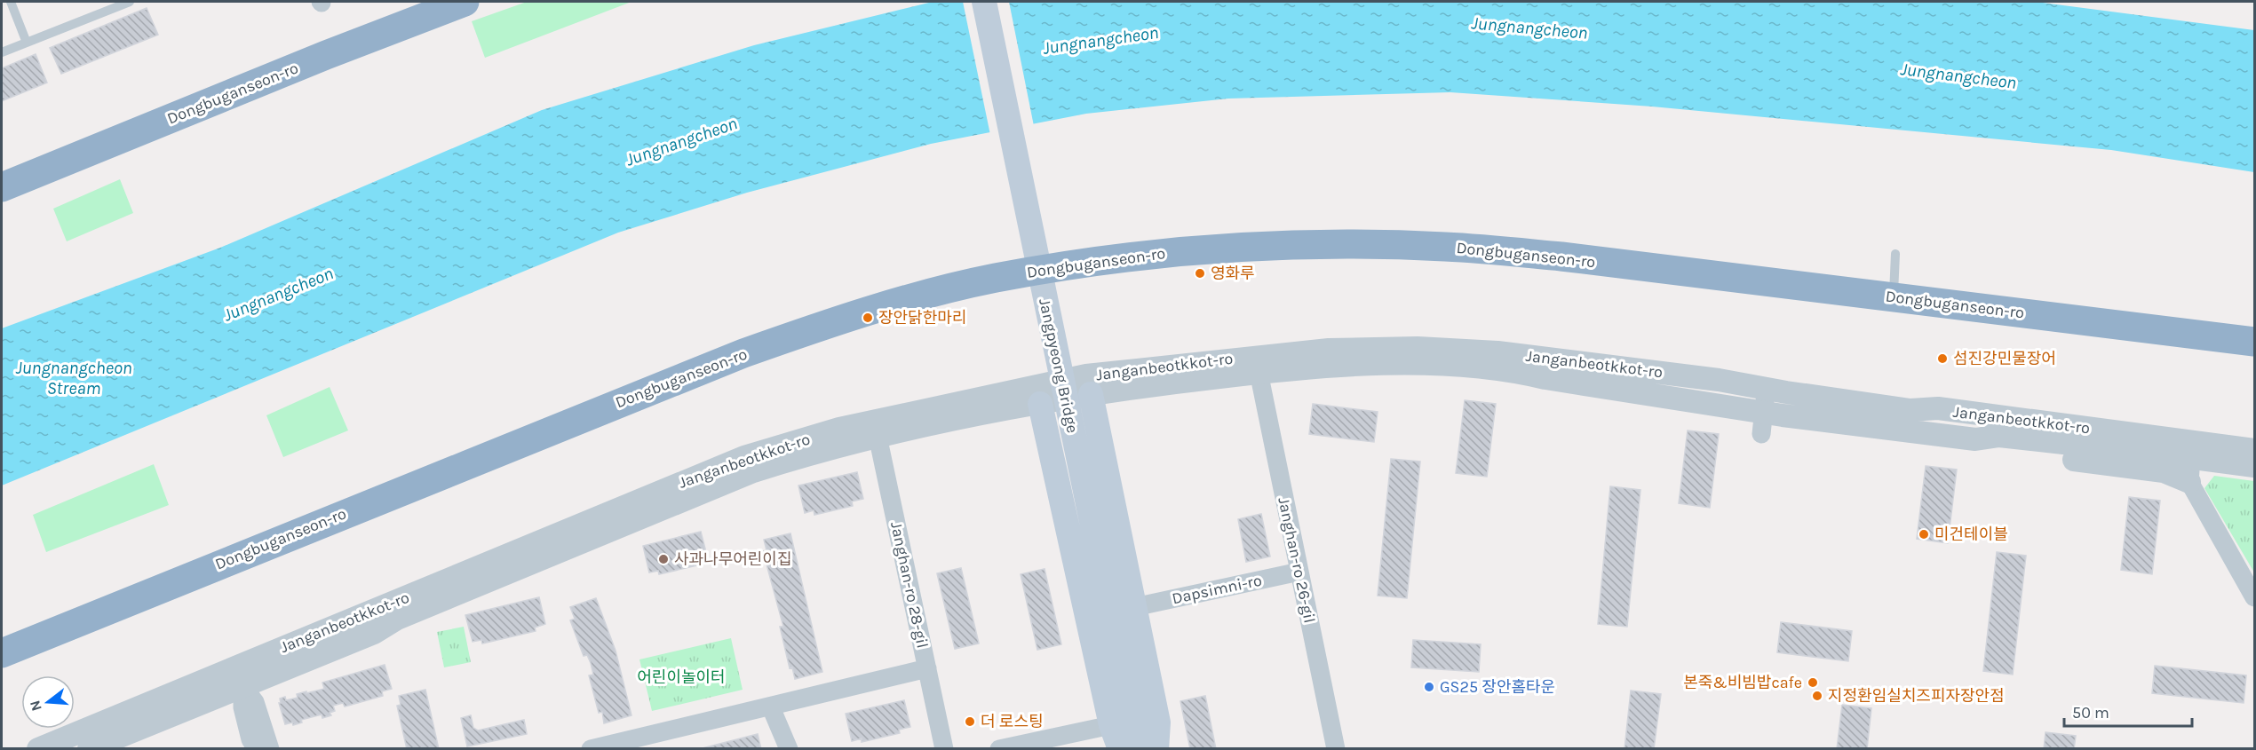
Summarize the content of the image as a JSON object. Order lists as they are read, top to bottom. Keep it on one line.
{"streets":{"highway":["Dongbuganseon-ro"],"main road":["Jangpyeong Bridge"],"street":["Janganbeotkkot-ro","Janghan-ro 26-gil","Janghan-ro 28-gil","Dapsimni-ro"]},"crossings":[["Janganbeotkkot-ro","Janghan-ro 26-gil"],["Janganbeotkkot-ro","Janghan-ro 28-gil"],["Janghan-ro 26-gil","Dapsimni-ro"]],"water":["Jungnangcheon","Jungnangcheon Stream"],"parks":["어린이놀이터"],"places":["영화루","장안닭한마리","섬진강민물장어","미건테이블","사과나무어린이집","본죽&비빔밥cafe","GS25 장안홈타운","지정환임실치즈피자장안점","더 로스팅"],"scale_bar":"50 m","north":"left"}
